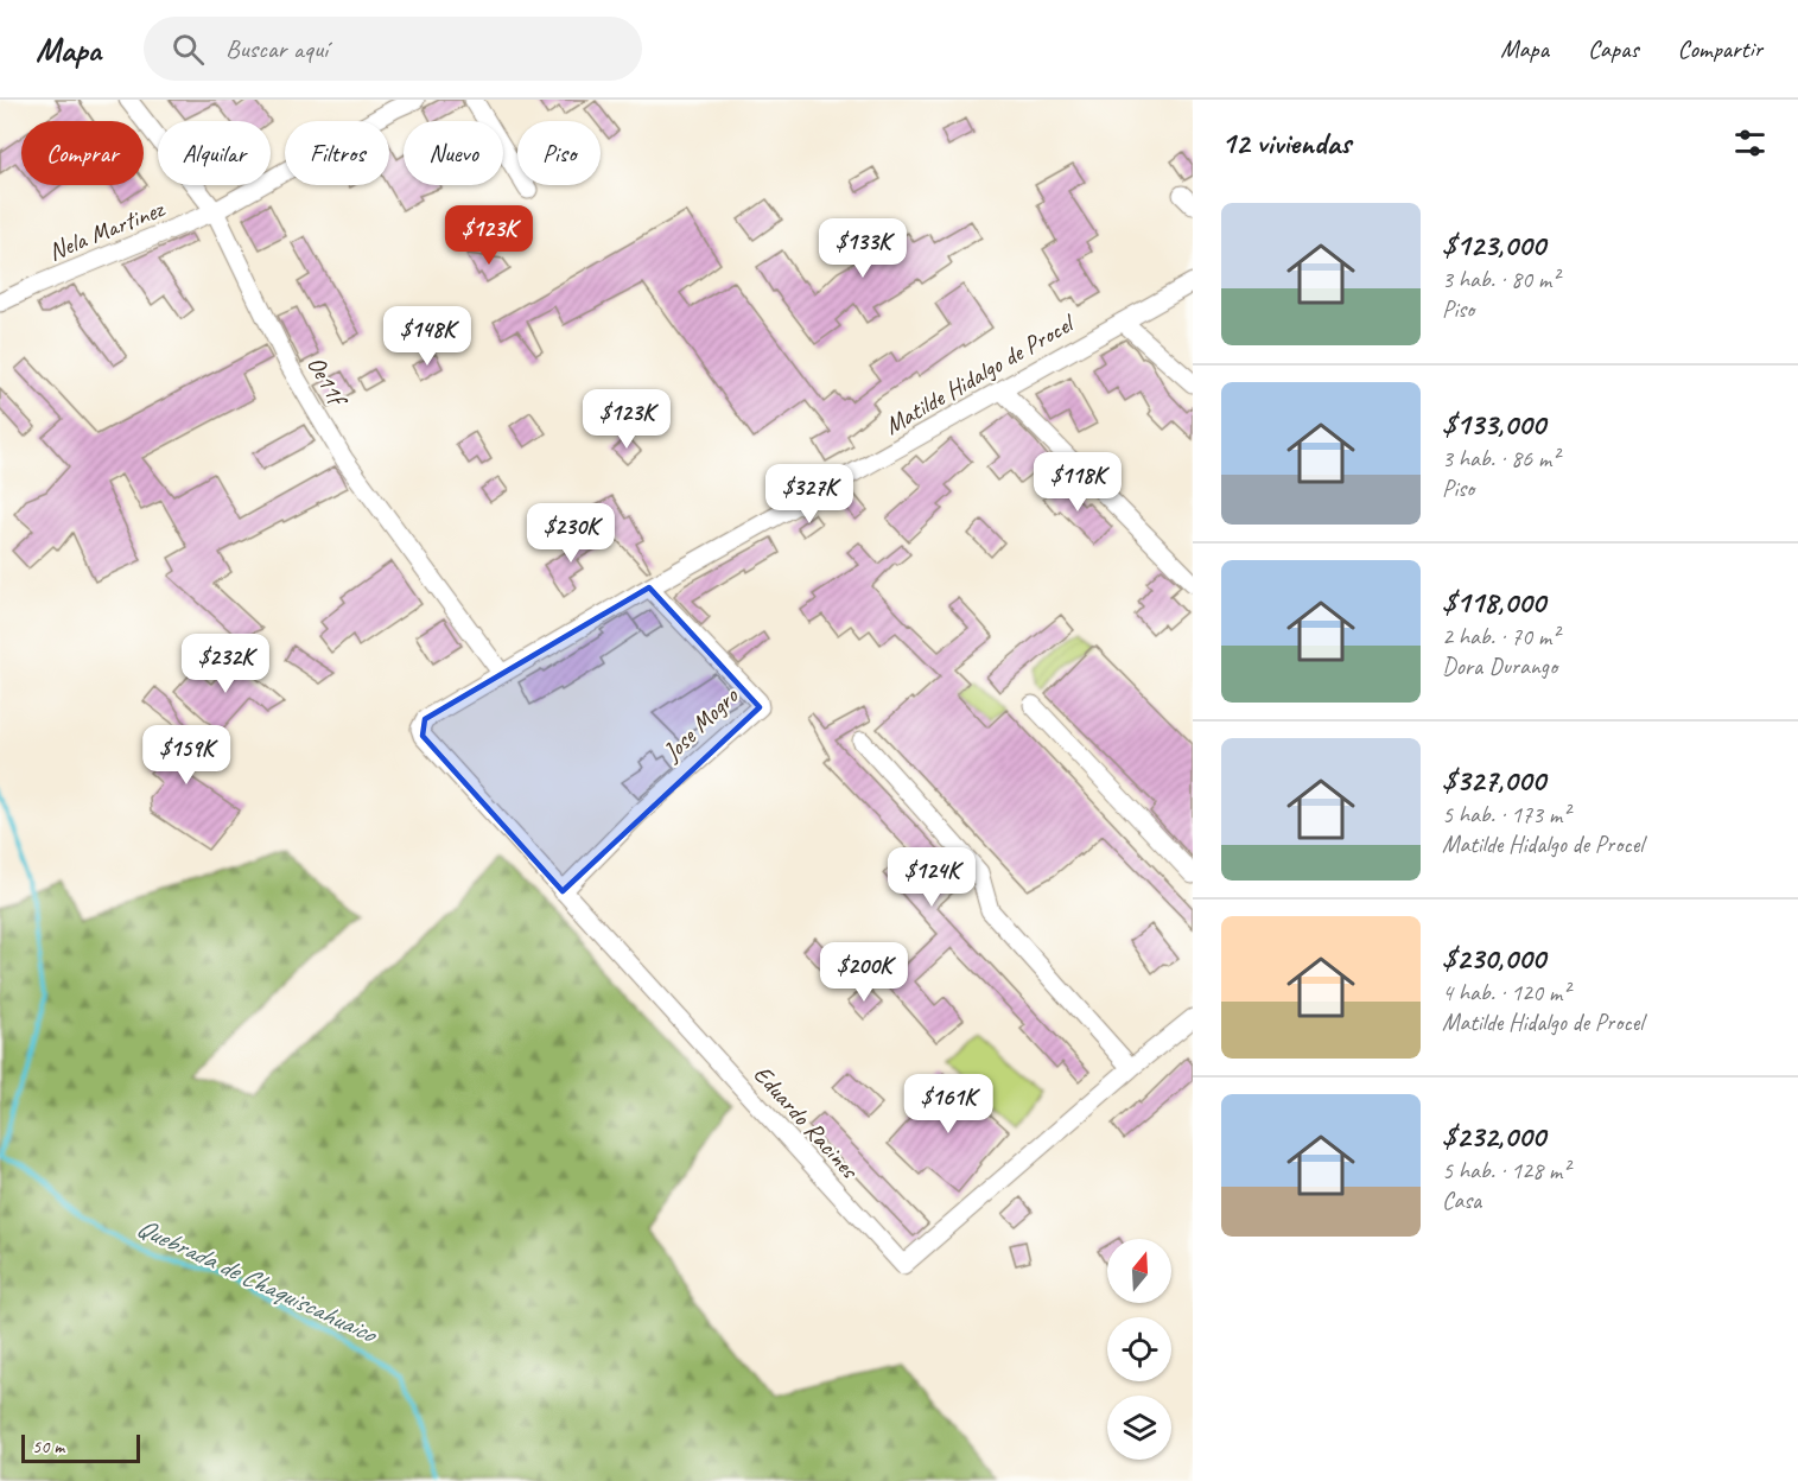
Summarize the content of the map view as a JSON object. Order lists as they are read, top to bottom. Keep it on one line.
{"streets":{"street":["Nela Martinez","Matilde Hidalgo de Procel","Oe11f","Jose Mogro","Eduardo Racines"]},"crossings":[["Nela Martinez","Oe11f"],["Matilde Hidalgo de Procel","Oe11f"],["Matilde Hidalgo de Procel","Jose Mogro"],["Matilde Hidalgo de Procel","Eduardo Racines"],["Jose Mogro","Eduardo Racines"]],"water":["Quebrada de Chaquiscahuaico"],"scale_bar":"50 m","north":"top","page":{"header":"Mapa","search":"Buscar aquí","nav":["Mapa","Capas","Compartir"],"heading":"12 viviendas","chip":["Comprar","Alquilar","Filtros","Nuevo","Piso"],"list":[{"name":"$123,000","note":"3 hab. · 80 m² · Piso"},{"name":"$133,000","note":"3 hab. · 86 m² · Piso"},{"name":"$118,000","note":"2 hab. · 70 m² · Dora Durango"},{"name":"$327,000","note":"5 hab. · 173 m² · Matilde Hidalgo de Procel"},{"name":"$230,000","note":"4 hab. · 120 m² · Matilde Hidalgo de Procel"},{"name":"$232,000","note":"5 hab. · 128 m² · Casa"}],"price":["$123K","$133K","$148K","$123K","$118K","$327K","$230K","$232K","$159K","$124K","$200K","$161K"],"scale":"50 m"}}
